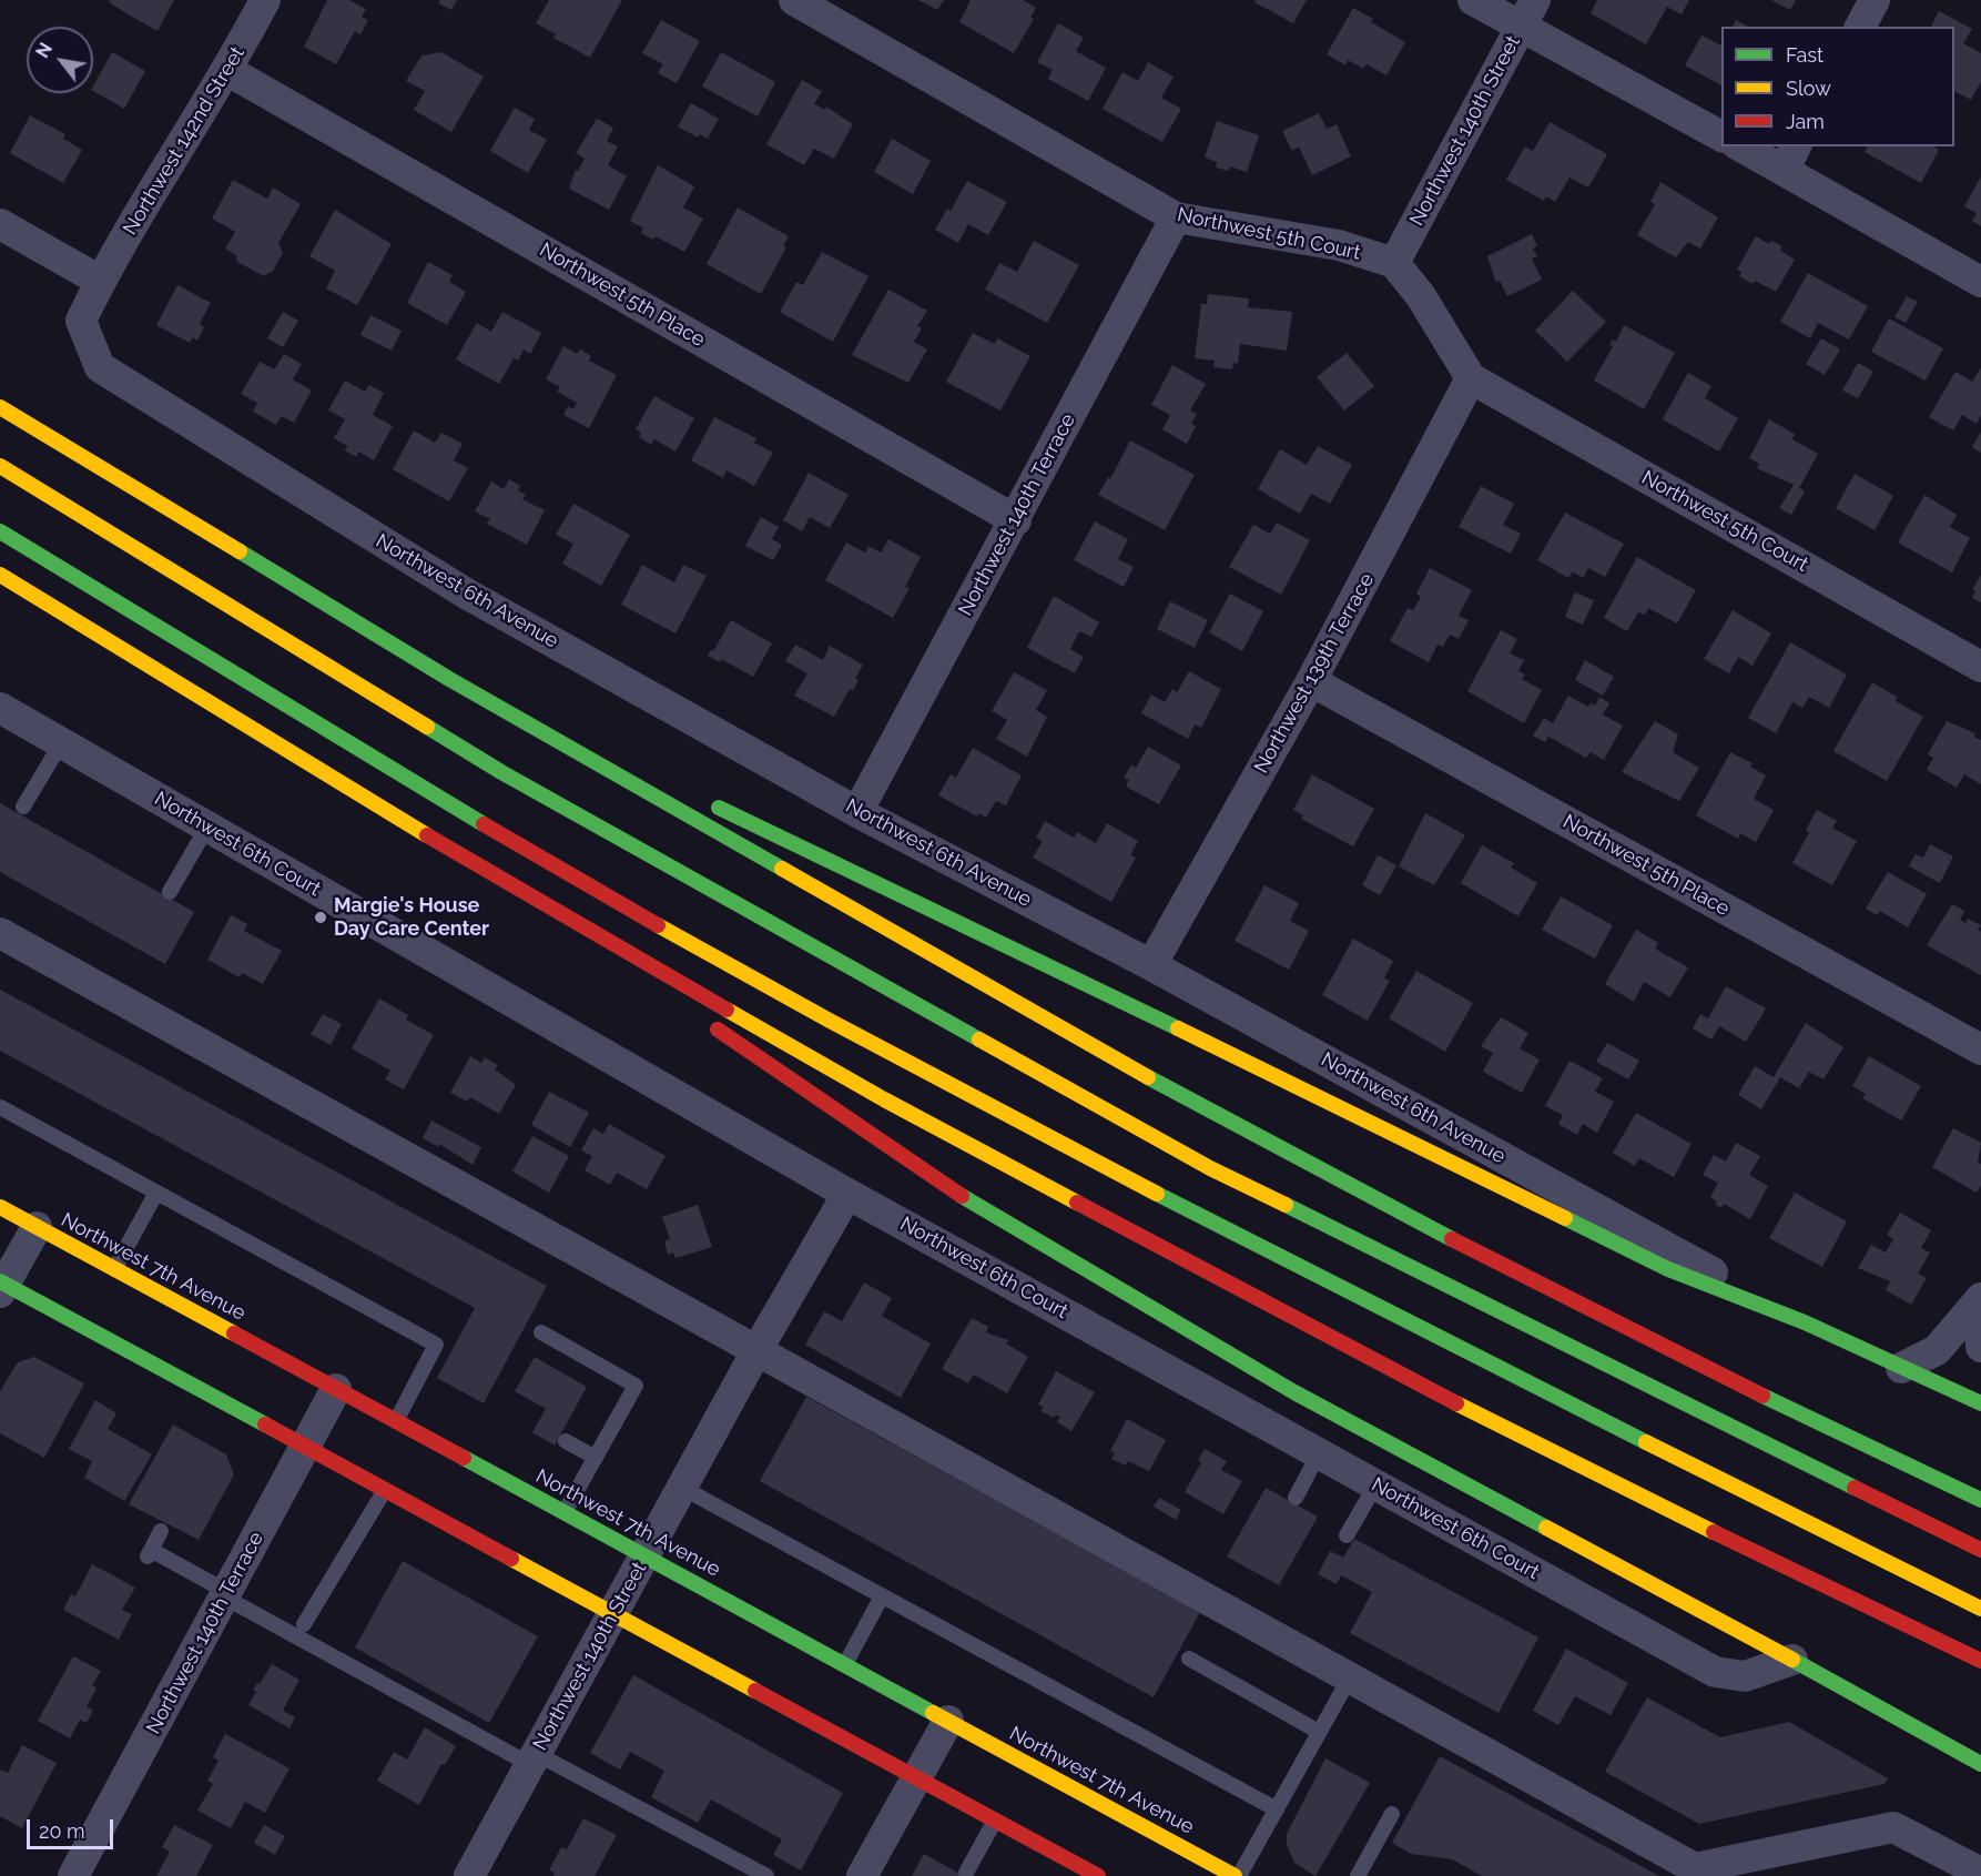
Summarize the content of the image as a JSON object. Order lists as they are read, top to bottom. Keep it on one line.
{"streets":{"main road":["Northwest 6th Avenue","Northwest 7th Avenue"],"street":["Northwest 140th Street","Northwest 142nd Street","Northwest 5th Court","Northwest 5th Place","Northwest 140th Terrace","Northwest 139th Terrace","Northwest 6th Court"]},"crossings":[["Northwest 140th Street","Northwest 5th Court"],["Northwest 140th Street","Northwest 6th Court"],["Northwest 140th Street","Northwest 7th Avenue"],["Northwest 142nd Street","Northwest 5th Place"],["Northwest 142nd Street","Northwest 6th Avenue"],["Northwest 5th Court","Northwest 140th Terrace"],["Northwest 5th Court","Northwest 139th Terrace"],["Northwest 5th Place","Northwest 140th Terrace"],["Northwest 5th Place","Northwest 139th Terrace"],["Northwest 140th Terrace","Northwest 6th Avenue"],["Northwest 140th Terrace","Northwest 7th Avenue"],["Northwest 6th Avenue","Northwest 139th Terrace"]],"places":["Margie's House Day Care Center"],"legend":["Fast","Slow","Jam"],"scale_bar":"20 m","north":"top left"}
